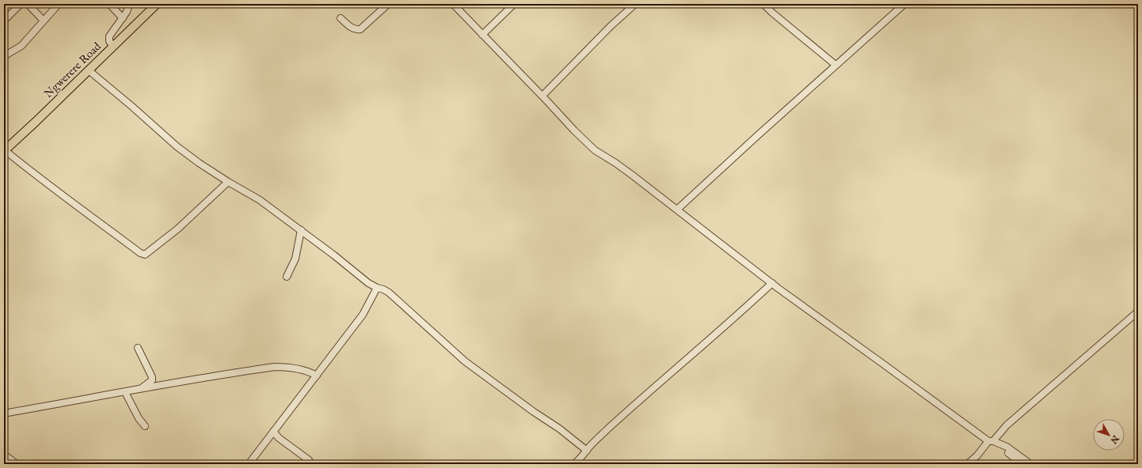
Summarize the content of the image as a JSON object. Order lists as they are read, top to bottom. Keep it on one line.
{"streets":{"main road":["Ngwerere Road"]},"north":"bottom right"}
